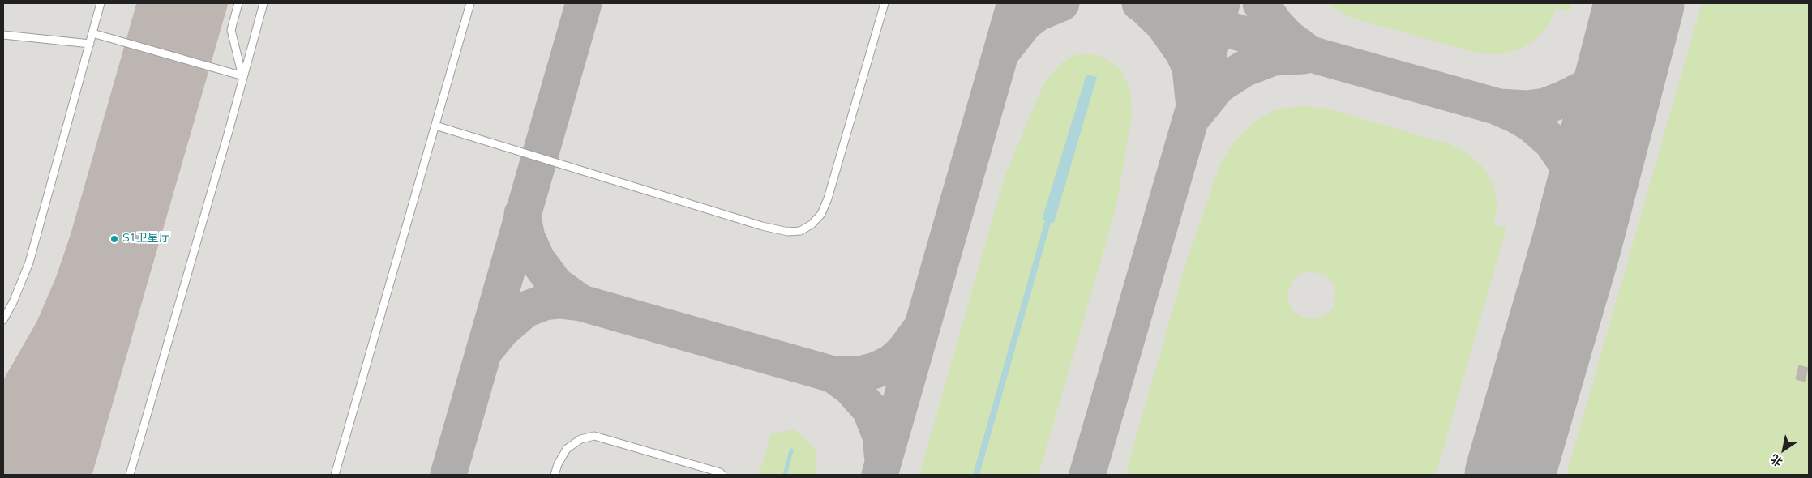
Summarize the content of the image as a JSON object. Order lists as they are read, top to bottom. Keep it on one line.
{"places":["S1卫星厅"],"north":"bottom left"}
